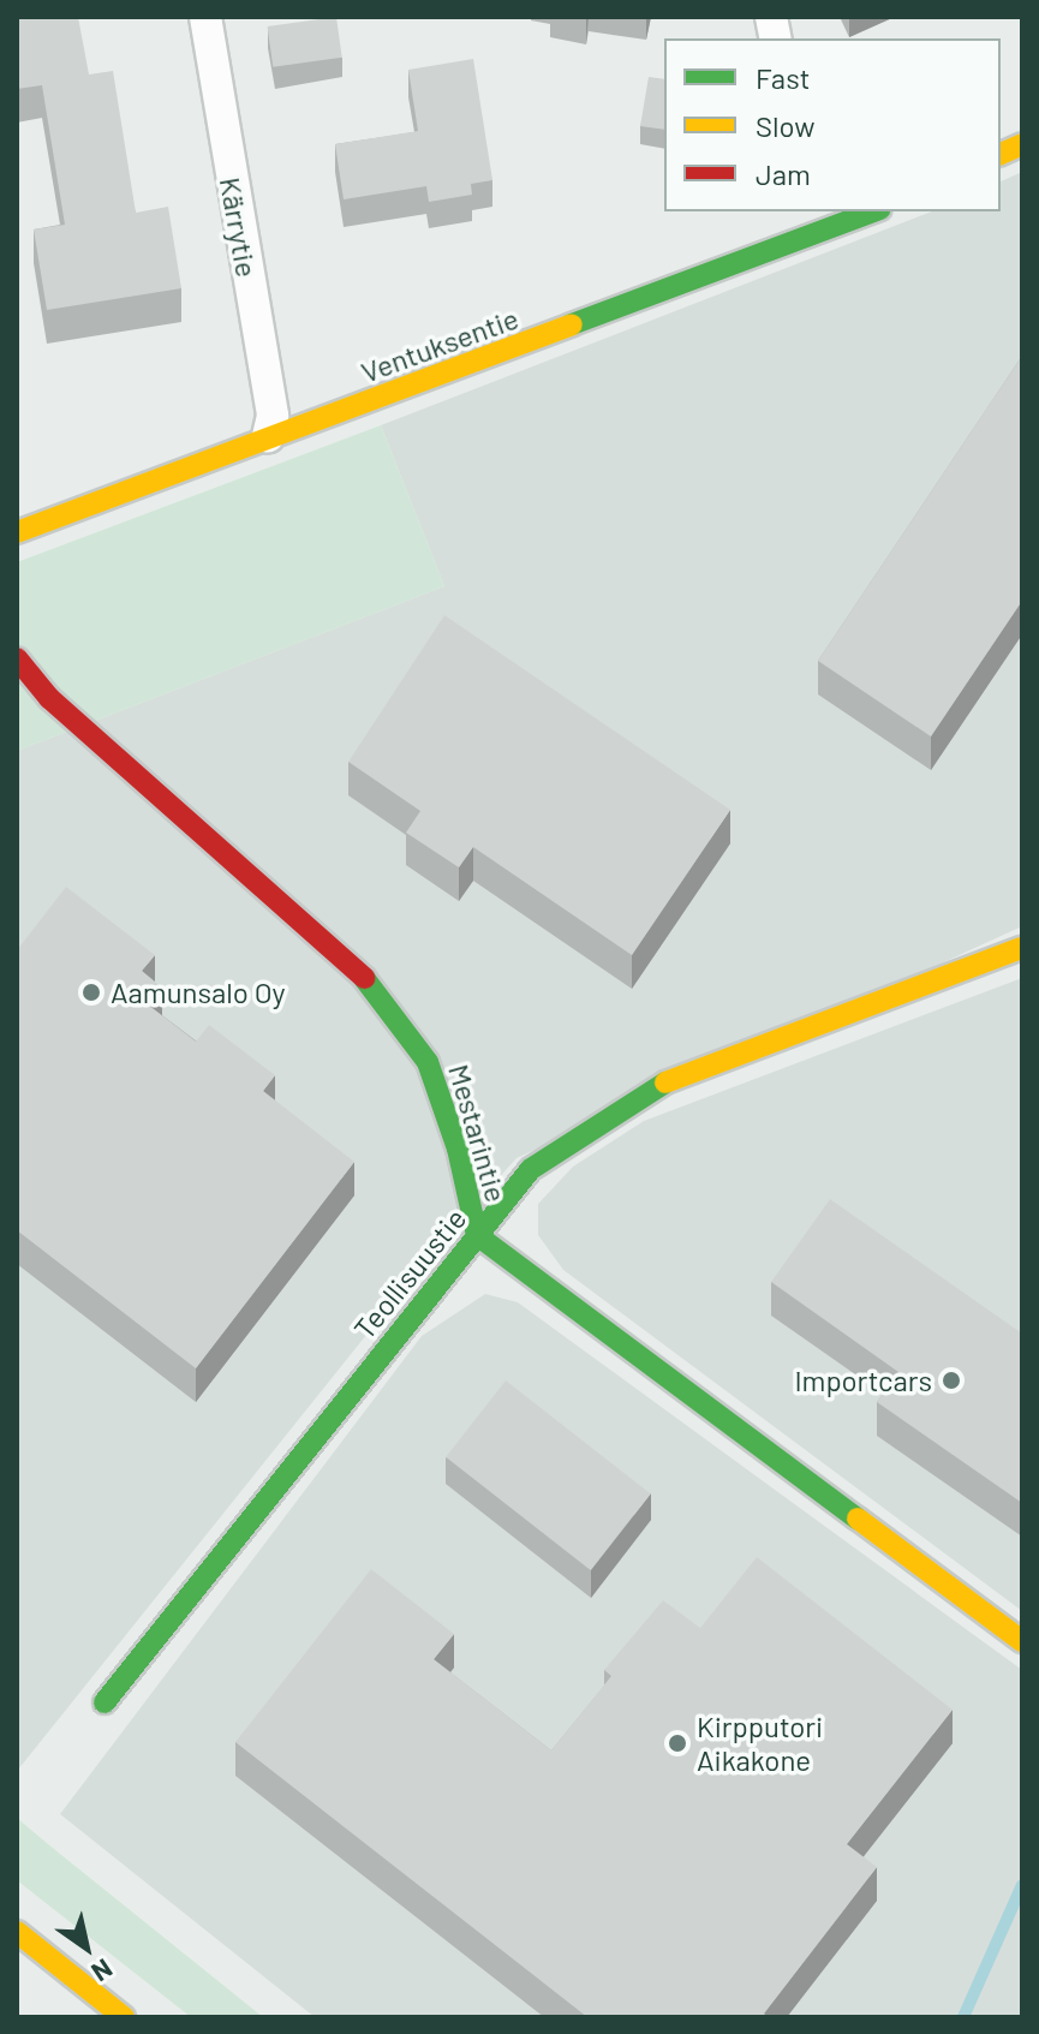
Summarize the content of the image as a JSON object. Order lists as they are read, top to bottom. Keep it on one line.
{"streets":{"main road":["Ventuksentie","Mestarintie","Teollisuustie"],"street":["Kärrytie"]},"crossings":[["Kärrytie","Ventuksentie"],["Mestarintie","Teollisuustie"]],"places":["Aamunsalo Oy","Importcars","Kirpputori Aikakone"],"legend":["Fast","Slow","Jam"],"north":"bottom right"}
